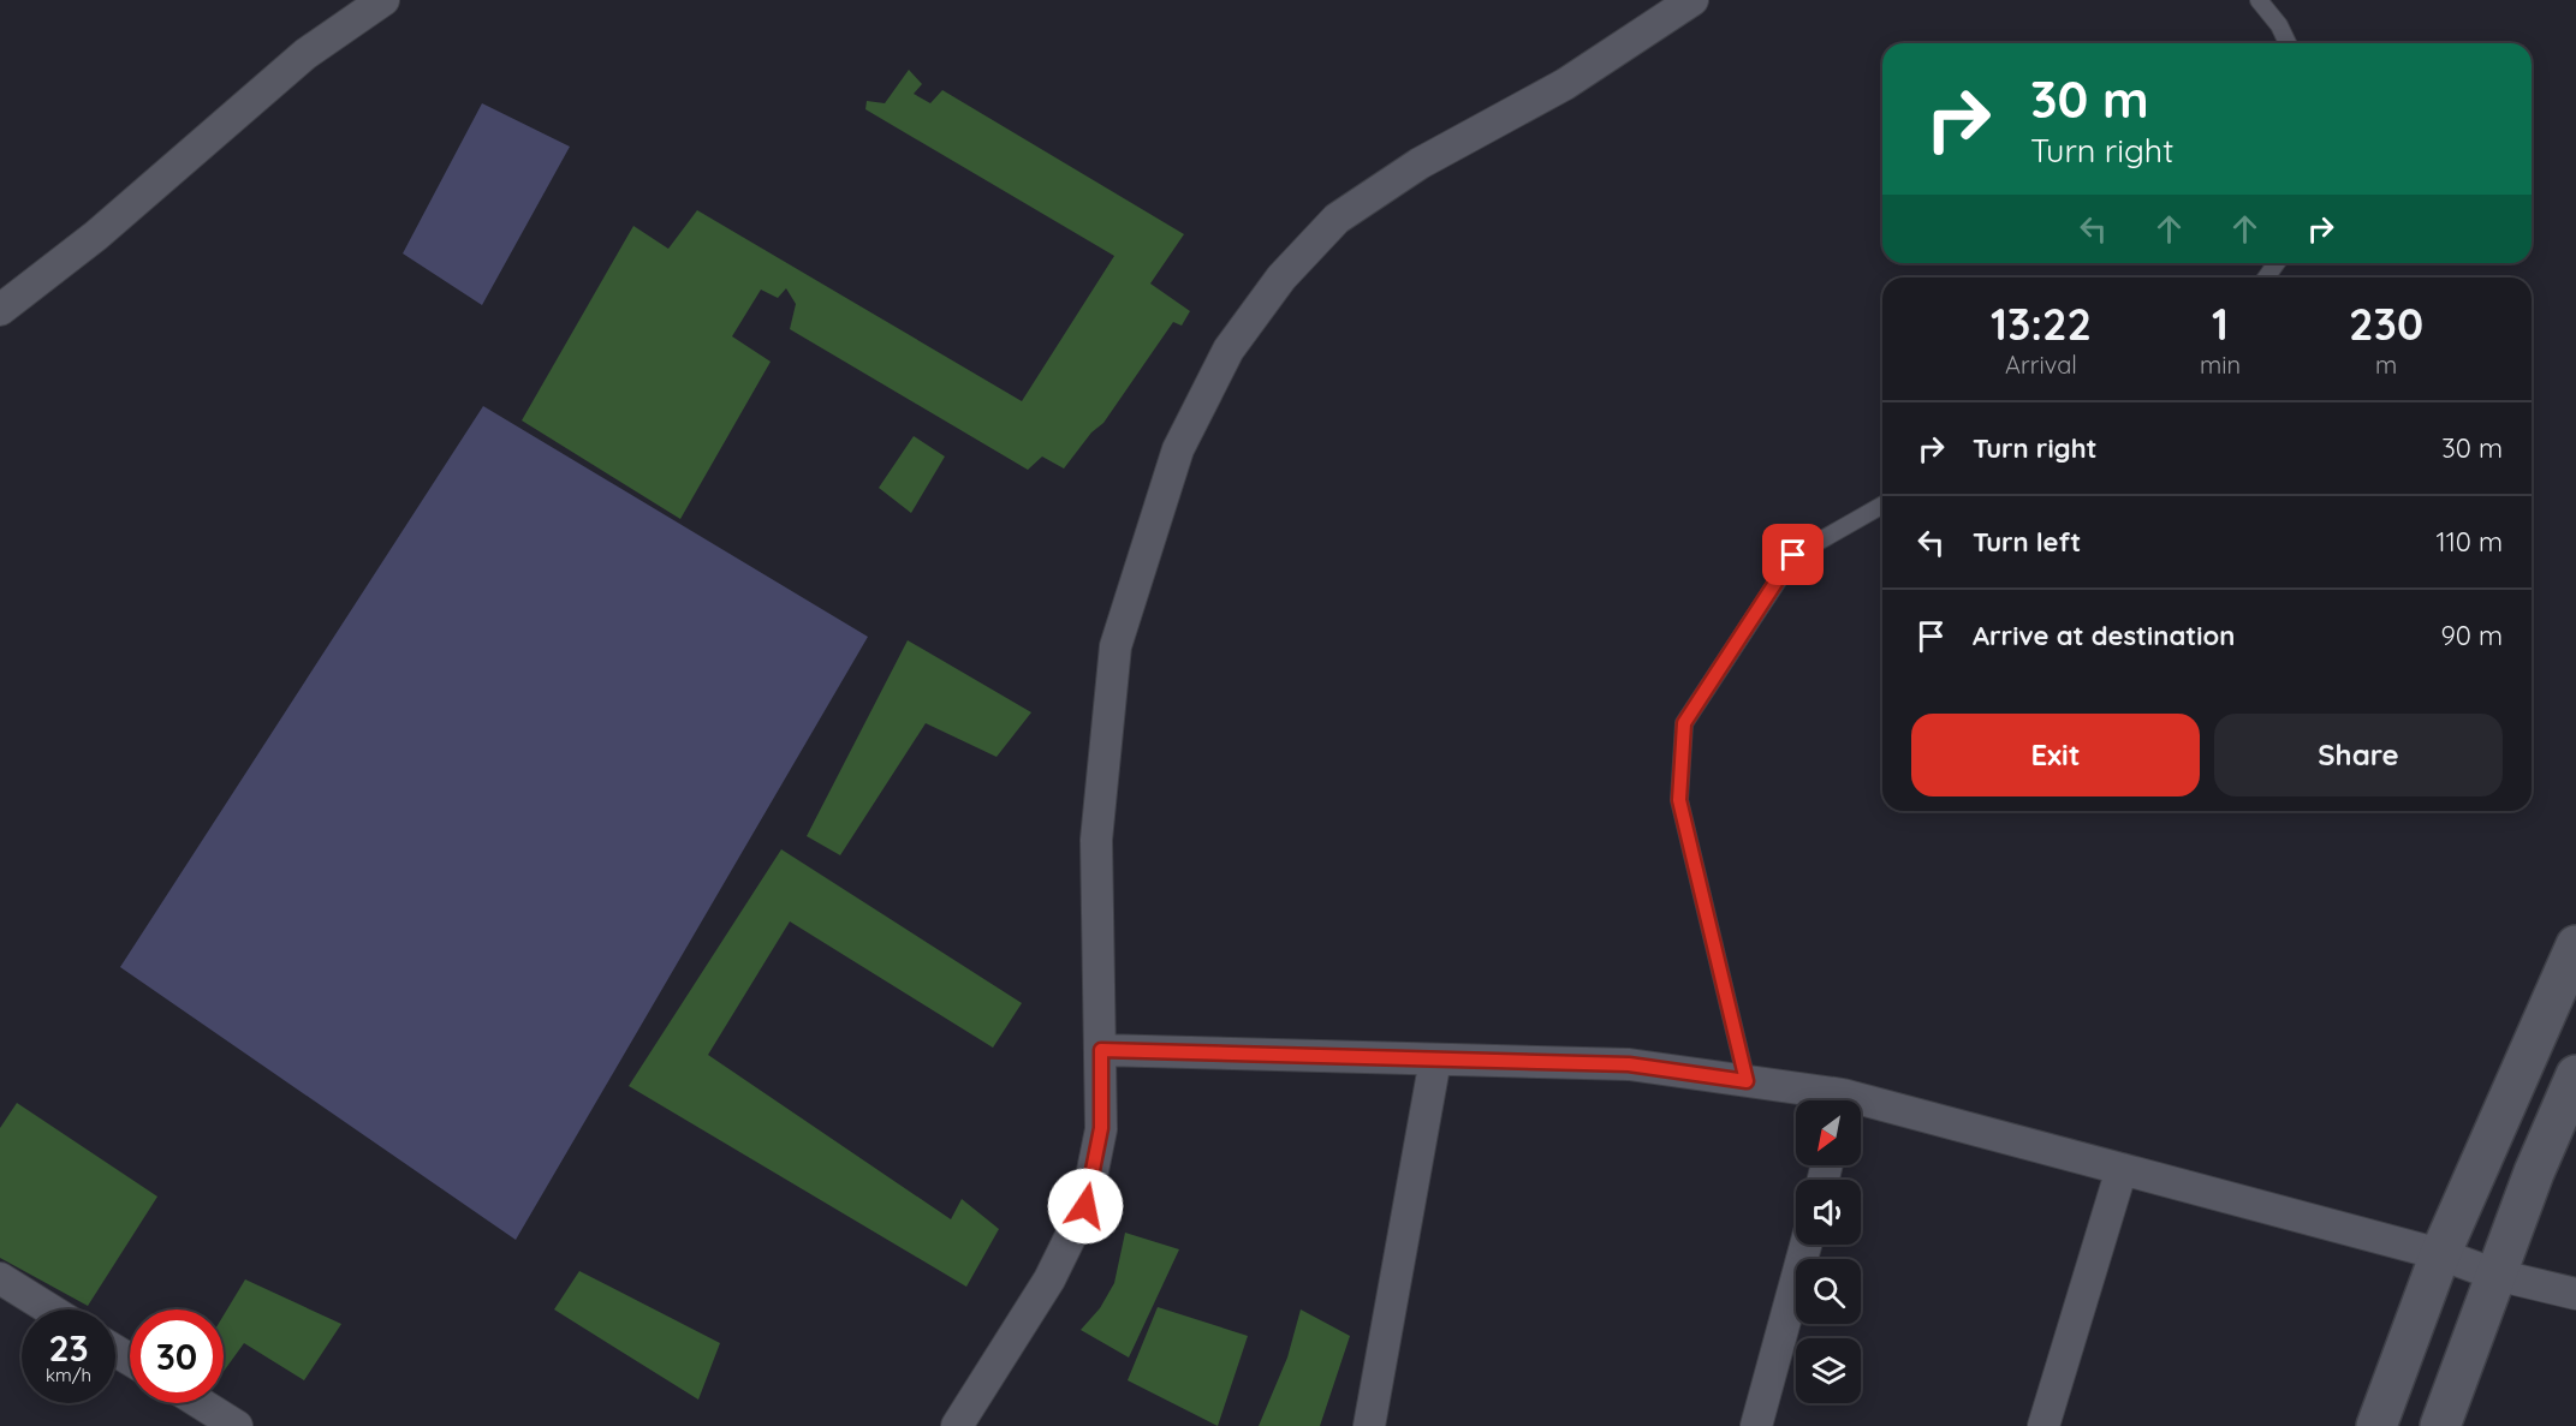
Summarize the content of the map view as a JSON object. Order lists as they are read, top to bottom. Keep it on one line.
{"north":"bottom left","page":{"turn":["30 m","Turn right"],"eta":["13:22","Arrival","1","min","230","m"],"list":[{"name":"Turn right","value":"30 m"},{"name":"Turn left","value":"110 m"},{"name":"Arrive at destination","value":"90 m"}],"buttons":["Exit","Share"],"speed":"23 km/h","limit":"30"}}
